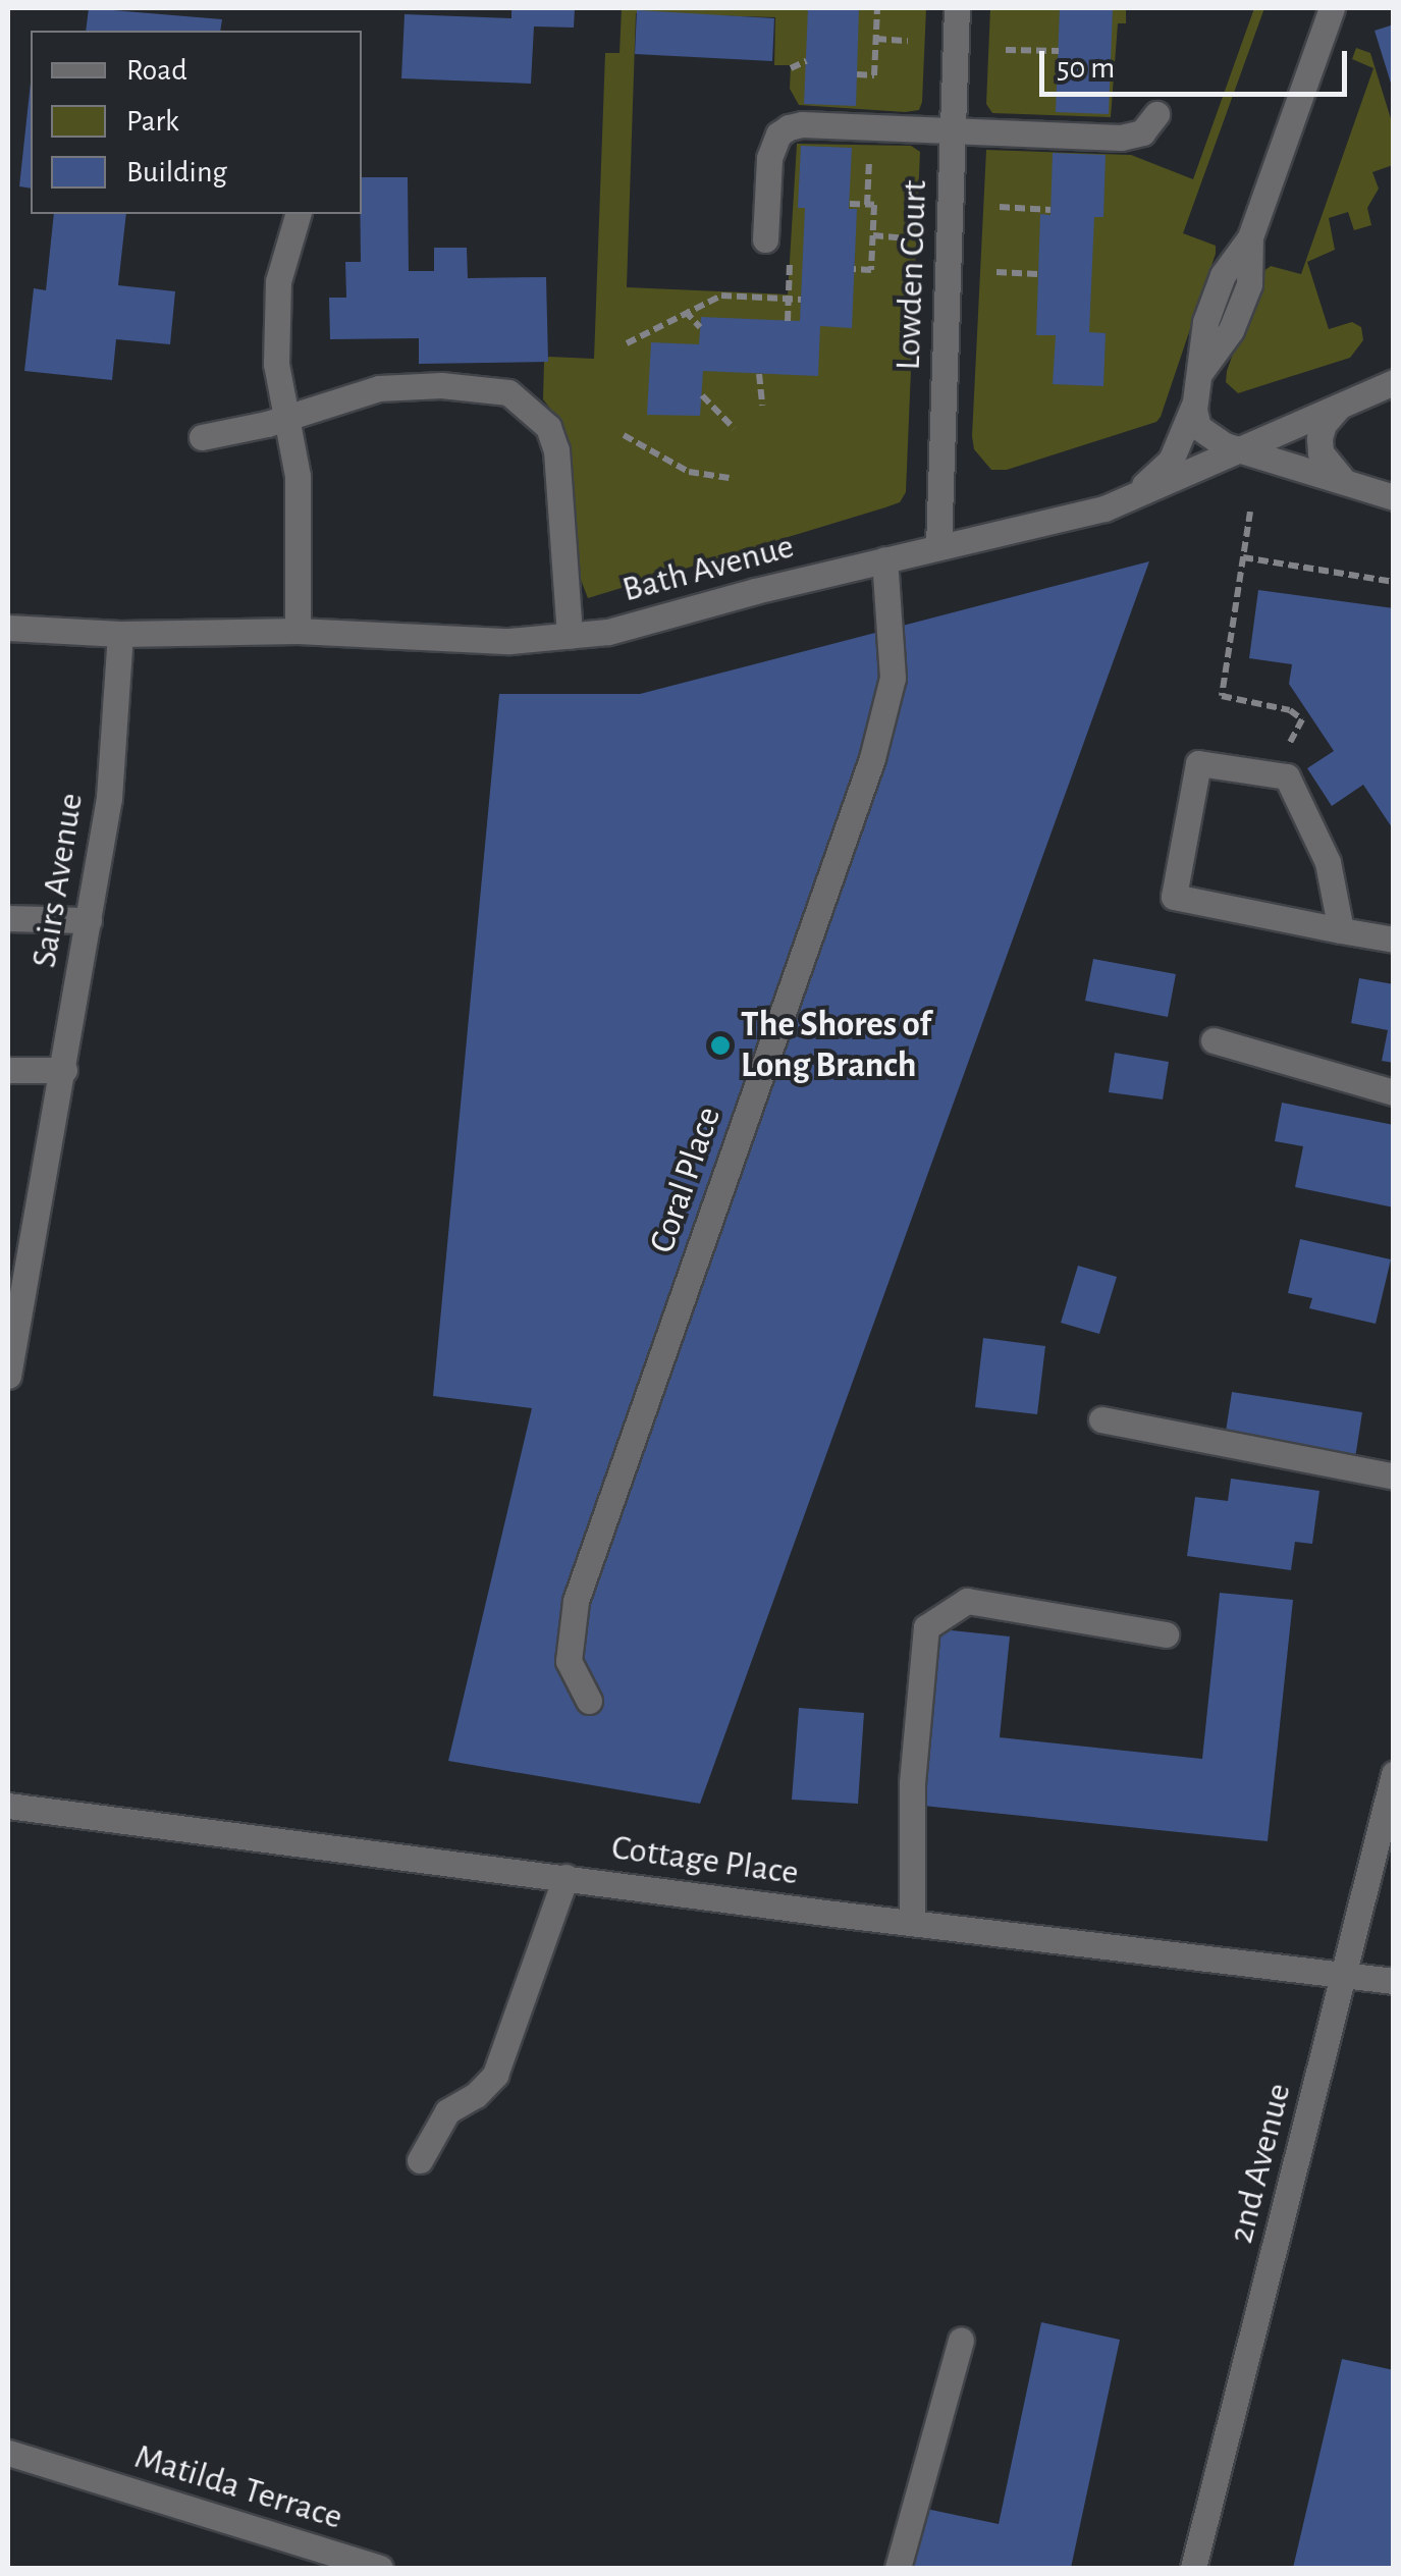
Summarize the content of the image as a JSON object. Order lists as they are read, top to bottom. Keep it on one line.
{"streets":{"street":["Lowden Court","Bath Avenue","Sairs Avenue","Coral Place","Cottage Place","2nd Avenue","Matilda Terrace"]},"crossings":[["Lowden Court","Bath Avenue"],["Bath Avenue","Sairs Avenue"],["Bath Avenue","Coral Place"],["Cottage Place","2nd Avenue"]],"places":["The Shores of Long Branch"],"legend":["Road","Park","Building"],"scale_bar":"50 m"}
